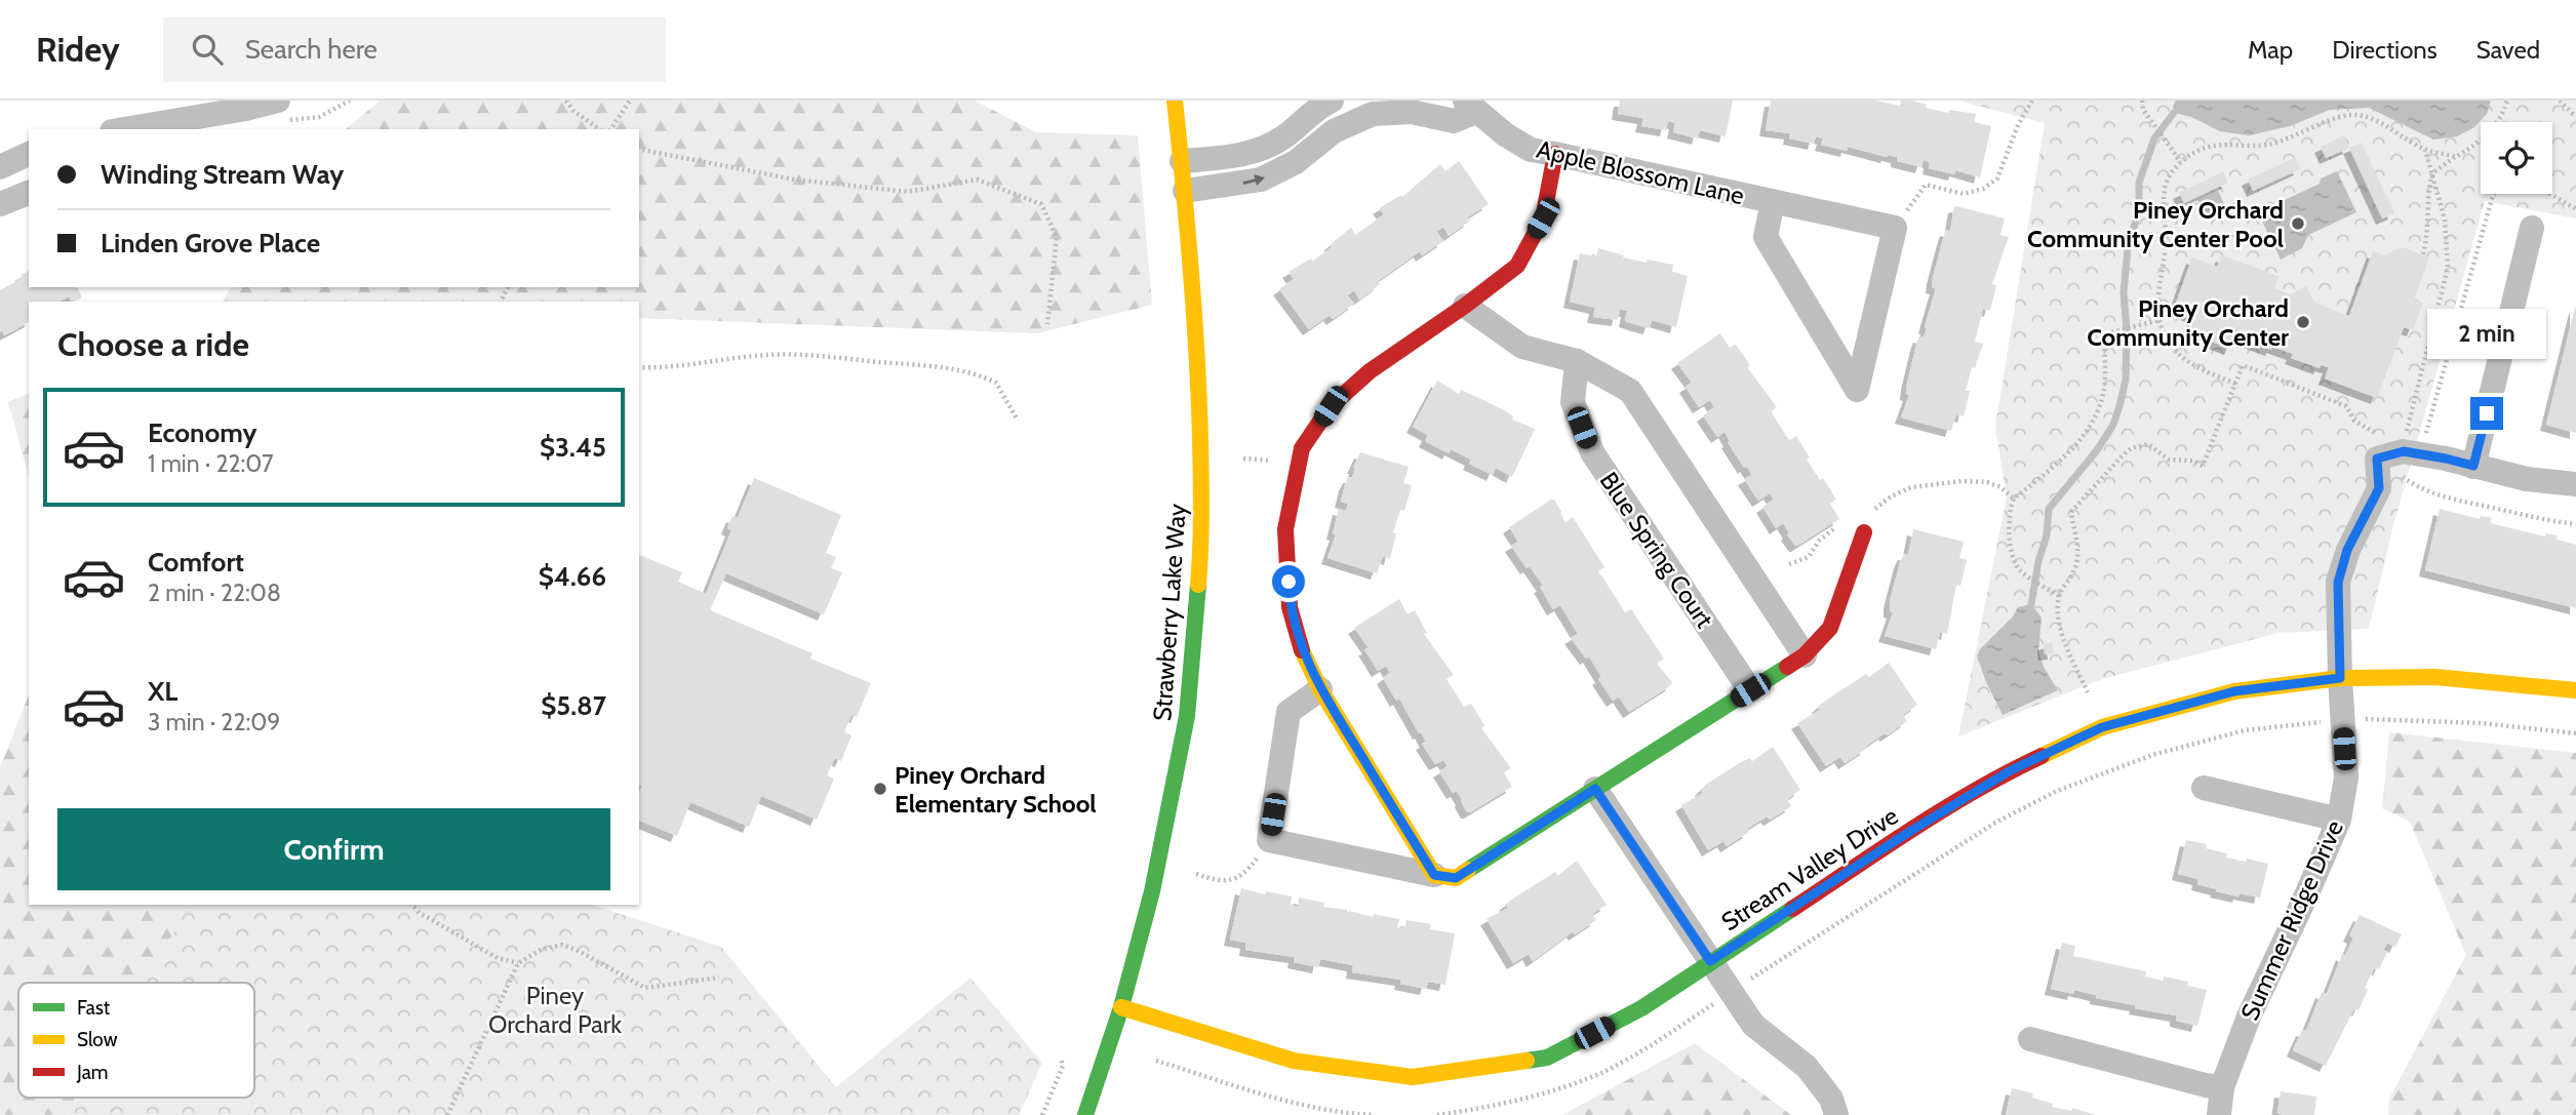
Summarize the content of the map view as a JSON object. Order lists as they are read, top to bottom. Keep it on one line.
{"streets":{"street":["Apple Blossom Lane","Blue Spring Court","Strawberry Lake Way","Stream Valley Drive","Summer Ridge Drive"]},"crossings":[["Apple Blossom Lane","Strawberry Lake Way"],["Strawberry Lake Way","Stream Valley Drive"],["Stream Valley Drive","Summer Ridge Drive"]],"parks":["Piney Orchard Park"],"places":["Piney Orchard Community Center Pool","Piney Orchard Community Center","Piney Orchard Elementary School"],"legend":["Fast","Slow","Jam"],"page":{"header":"Ridey","search":"Search here","nav":["Map","Directions","Saved"],"banner":["Winding Stream Way","Linden Grove Place"],"heading":"Choose a ride","bubble":"2 min","list":[{"name":"Economy","note":"1 min · 22:07","value":"$3.45"},{"name":"Comfort","note":"2 min · 22:08","value":"$4.66"},{"name":"XL","note":"3 min · 22:09","value":"$5.87"}],"buttons":"Confirm"}}
